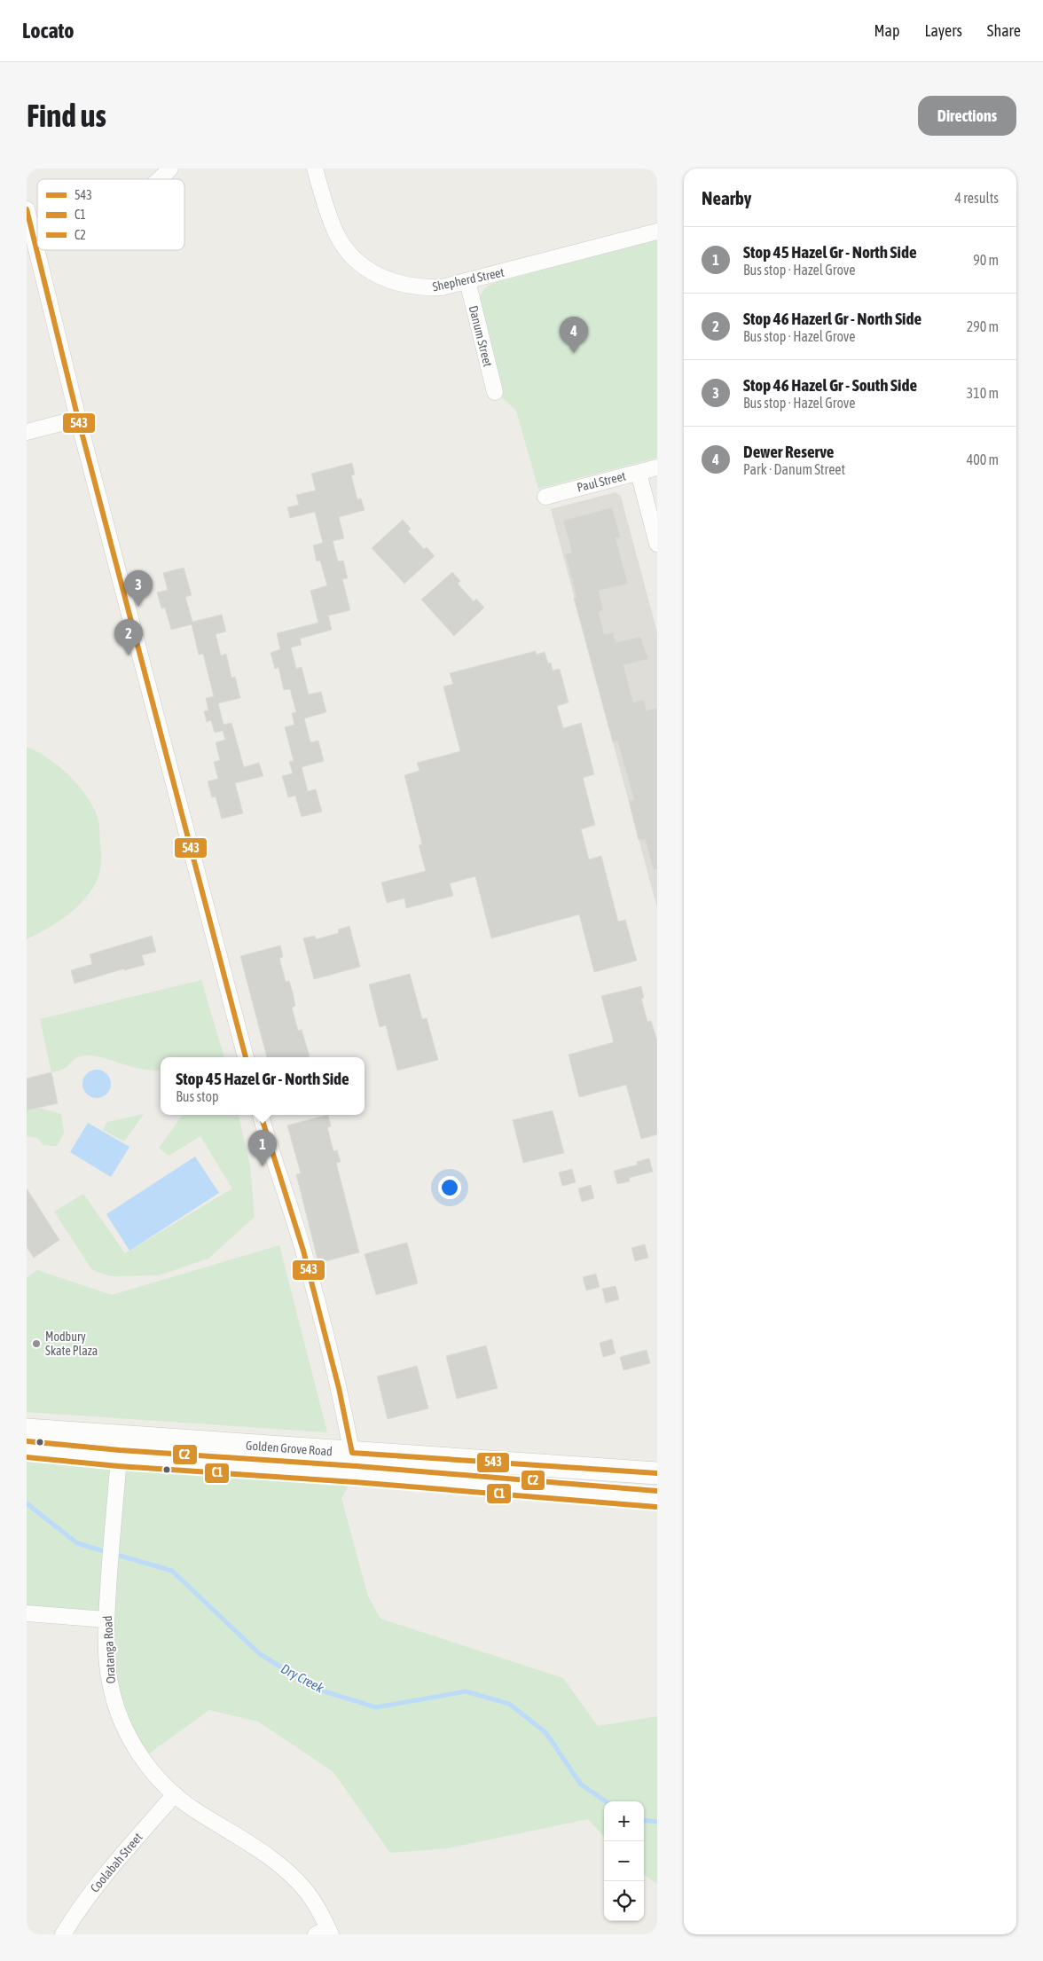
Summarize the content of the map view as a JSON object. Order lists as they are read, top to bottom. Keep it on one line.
{"streets":{"main road":["Golden Grove Road"],"street":["Shepherd Street","Danum Street","Paul Street","Oratanga Road","Coolabah Street"]},"crossings":[["Shepherd Street","Danum Street"],["Golden Grove Road","Oratanga Road"],["Oratanga Road","Coolabah Street"]],"water":["Dry Creek"],"places":["Modbury Skate Plaza"],"lines":["transit line 543","transit line C2","transit line C1"],"legend":["543","C1","C2"],"page":{"header":"Locato","nav":["Map","Layers","Share"],"buttons":"Directions","title":"Find us","heading":["Nearby","4 results"],"list":[{"mark":"1","name":"Stop 45 Hazel Gr - North Side","note":"Bus stop · Hazel Grove","value":"90 m"},{"mark":"2","name":"Stop 46 Hazerl Gr - North Side","note":"Bus stop · Hazel Grove","value":"290 m"},{"mark":"3","name":"Stop 46 Hazel Gr - South Side","note":"Bus stop · Hazel Grove","value":"310 m"},{"mark":"4","name":"Dewer Reserve","note":"Park · Danum Street","value":"400 m"}],"pins":["4","3","2","1"],"popup":["Stop 45 Hazel Gr - North Side","Bus stop"],"map_buttons":["+","−"]}}
